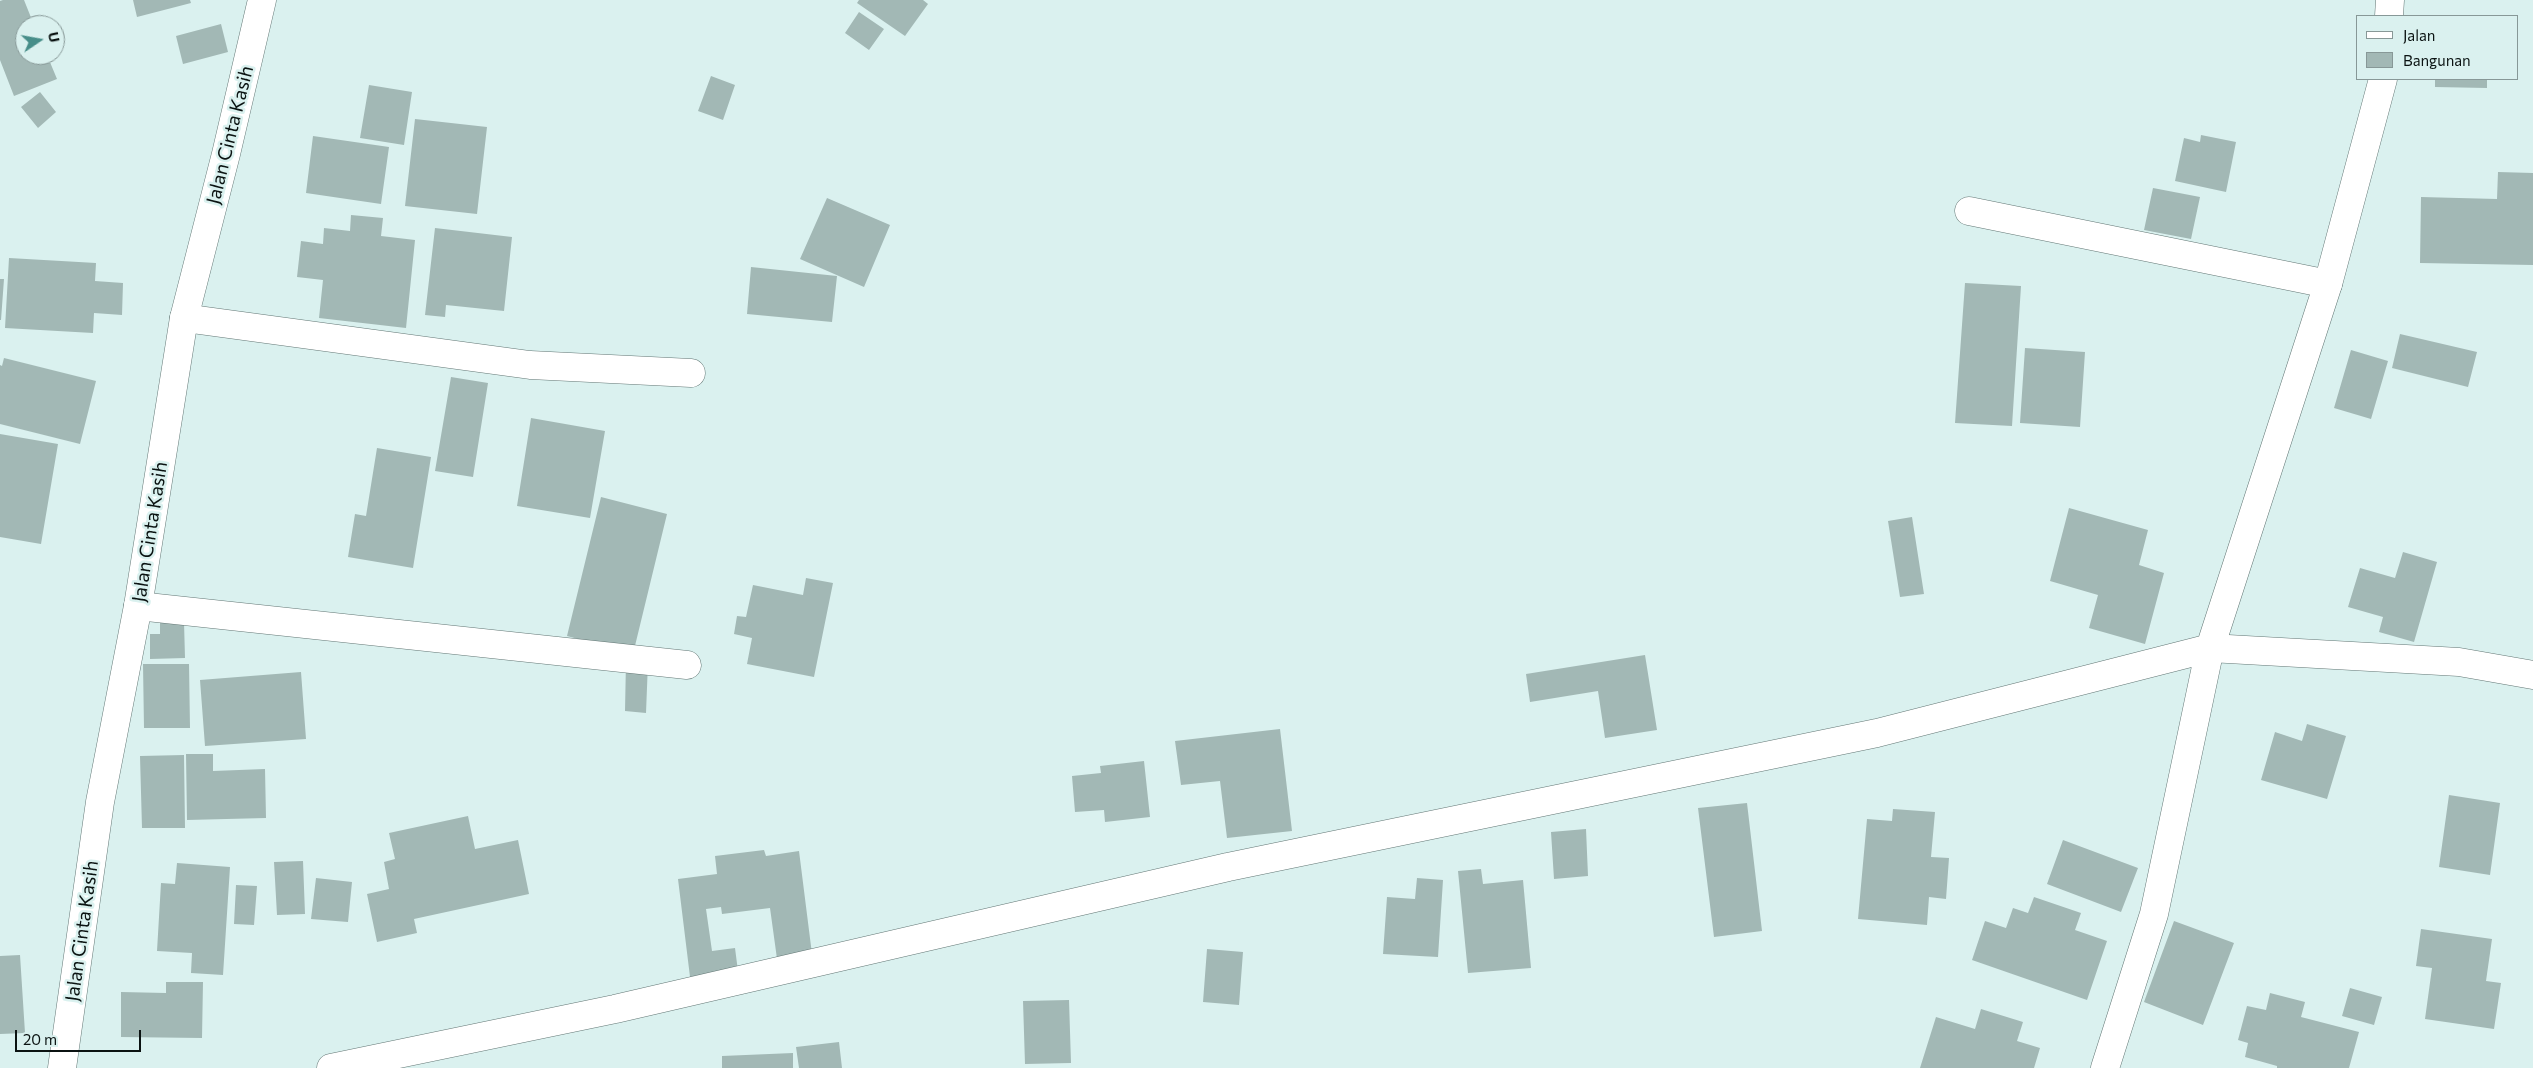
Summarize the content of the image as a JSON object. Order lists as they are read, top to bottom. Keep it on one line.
{"streets":{"street":["Jalan Cinta Kasih"]},"legend":["Jalan","Bangunan"],"scale_bar":"20 m","north":"right"}
